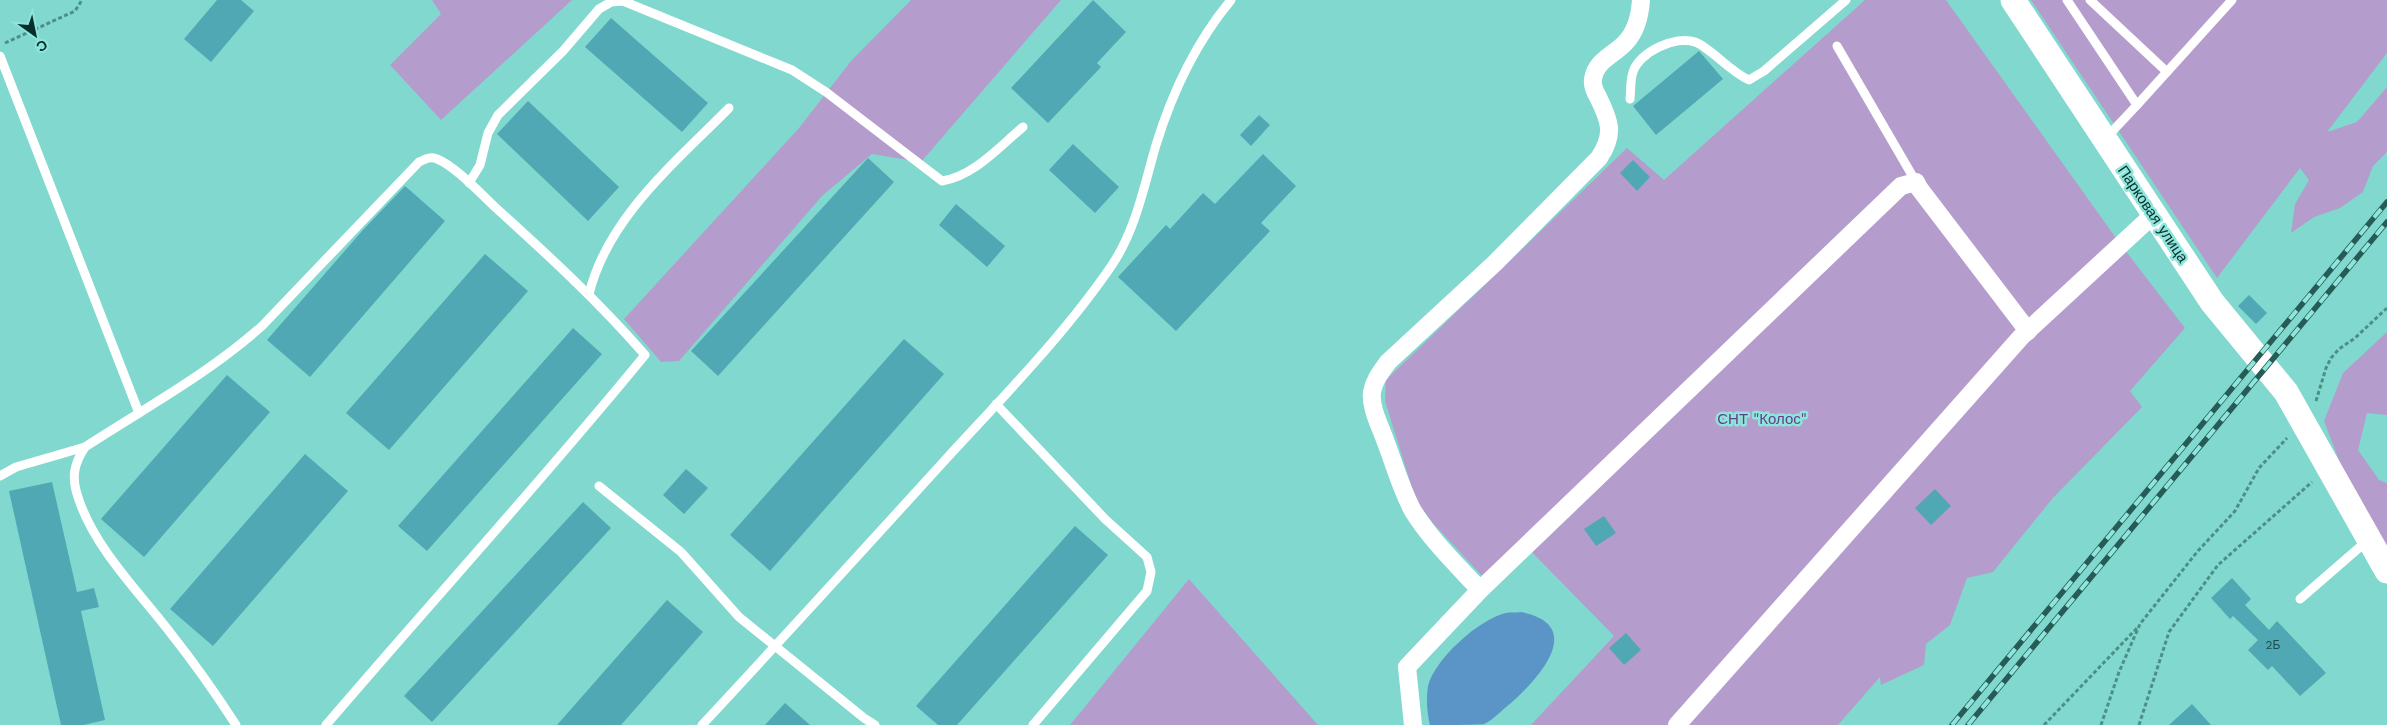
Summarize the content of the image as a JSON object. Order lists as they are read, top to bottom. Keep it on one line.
{"streets":{"street":["Парковая улица"]},"parks":["СНТ \"Колос\""],"house_numbers":["2Б"],"north":"bottom right"}
